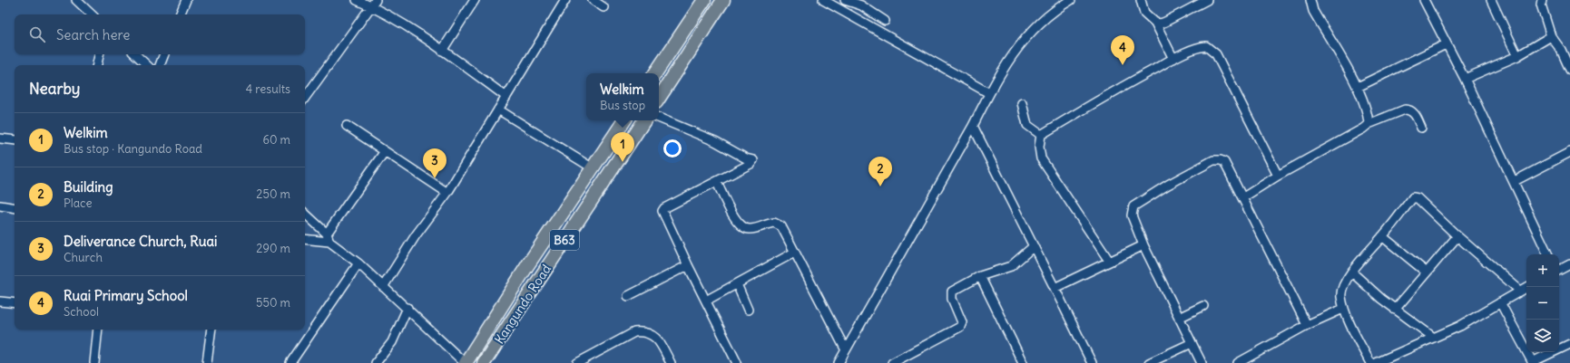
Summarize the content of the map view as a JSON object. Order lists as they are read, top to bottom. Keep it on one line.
{"streets":{"highway":["B63","Kangundo Road"]},"page":{"search":"Search here","pins":["4","1","3","2"],"heading":["Nearby","4 results"],"popup":["Welkim","Bus stop"],"list":[{"mark":"1","name":"Welkim","note":"Bus stop · Kangundo Road","value":"60 m"},{"mark":"2","name":"Building","note":"Place","value":"250 m"},{"mark":"3","name":"Deliverance Church, Ruai","note":"Church","value":"290 m"},{"mark":"4","name":"Ruai Primary School","note":"School","value":"550 m"}],"map_buttons":["+","−"]}}
